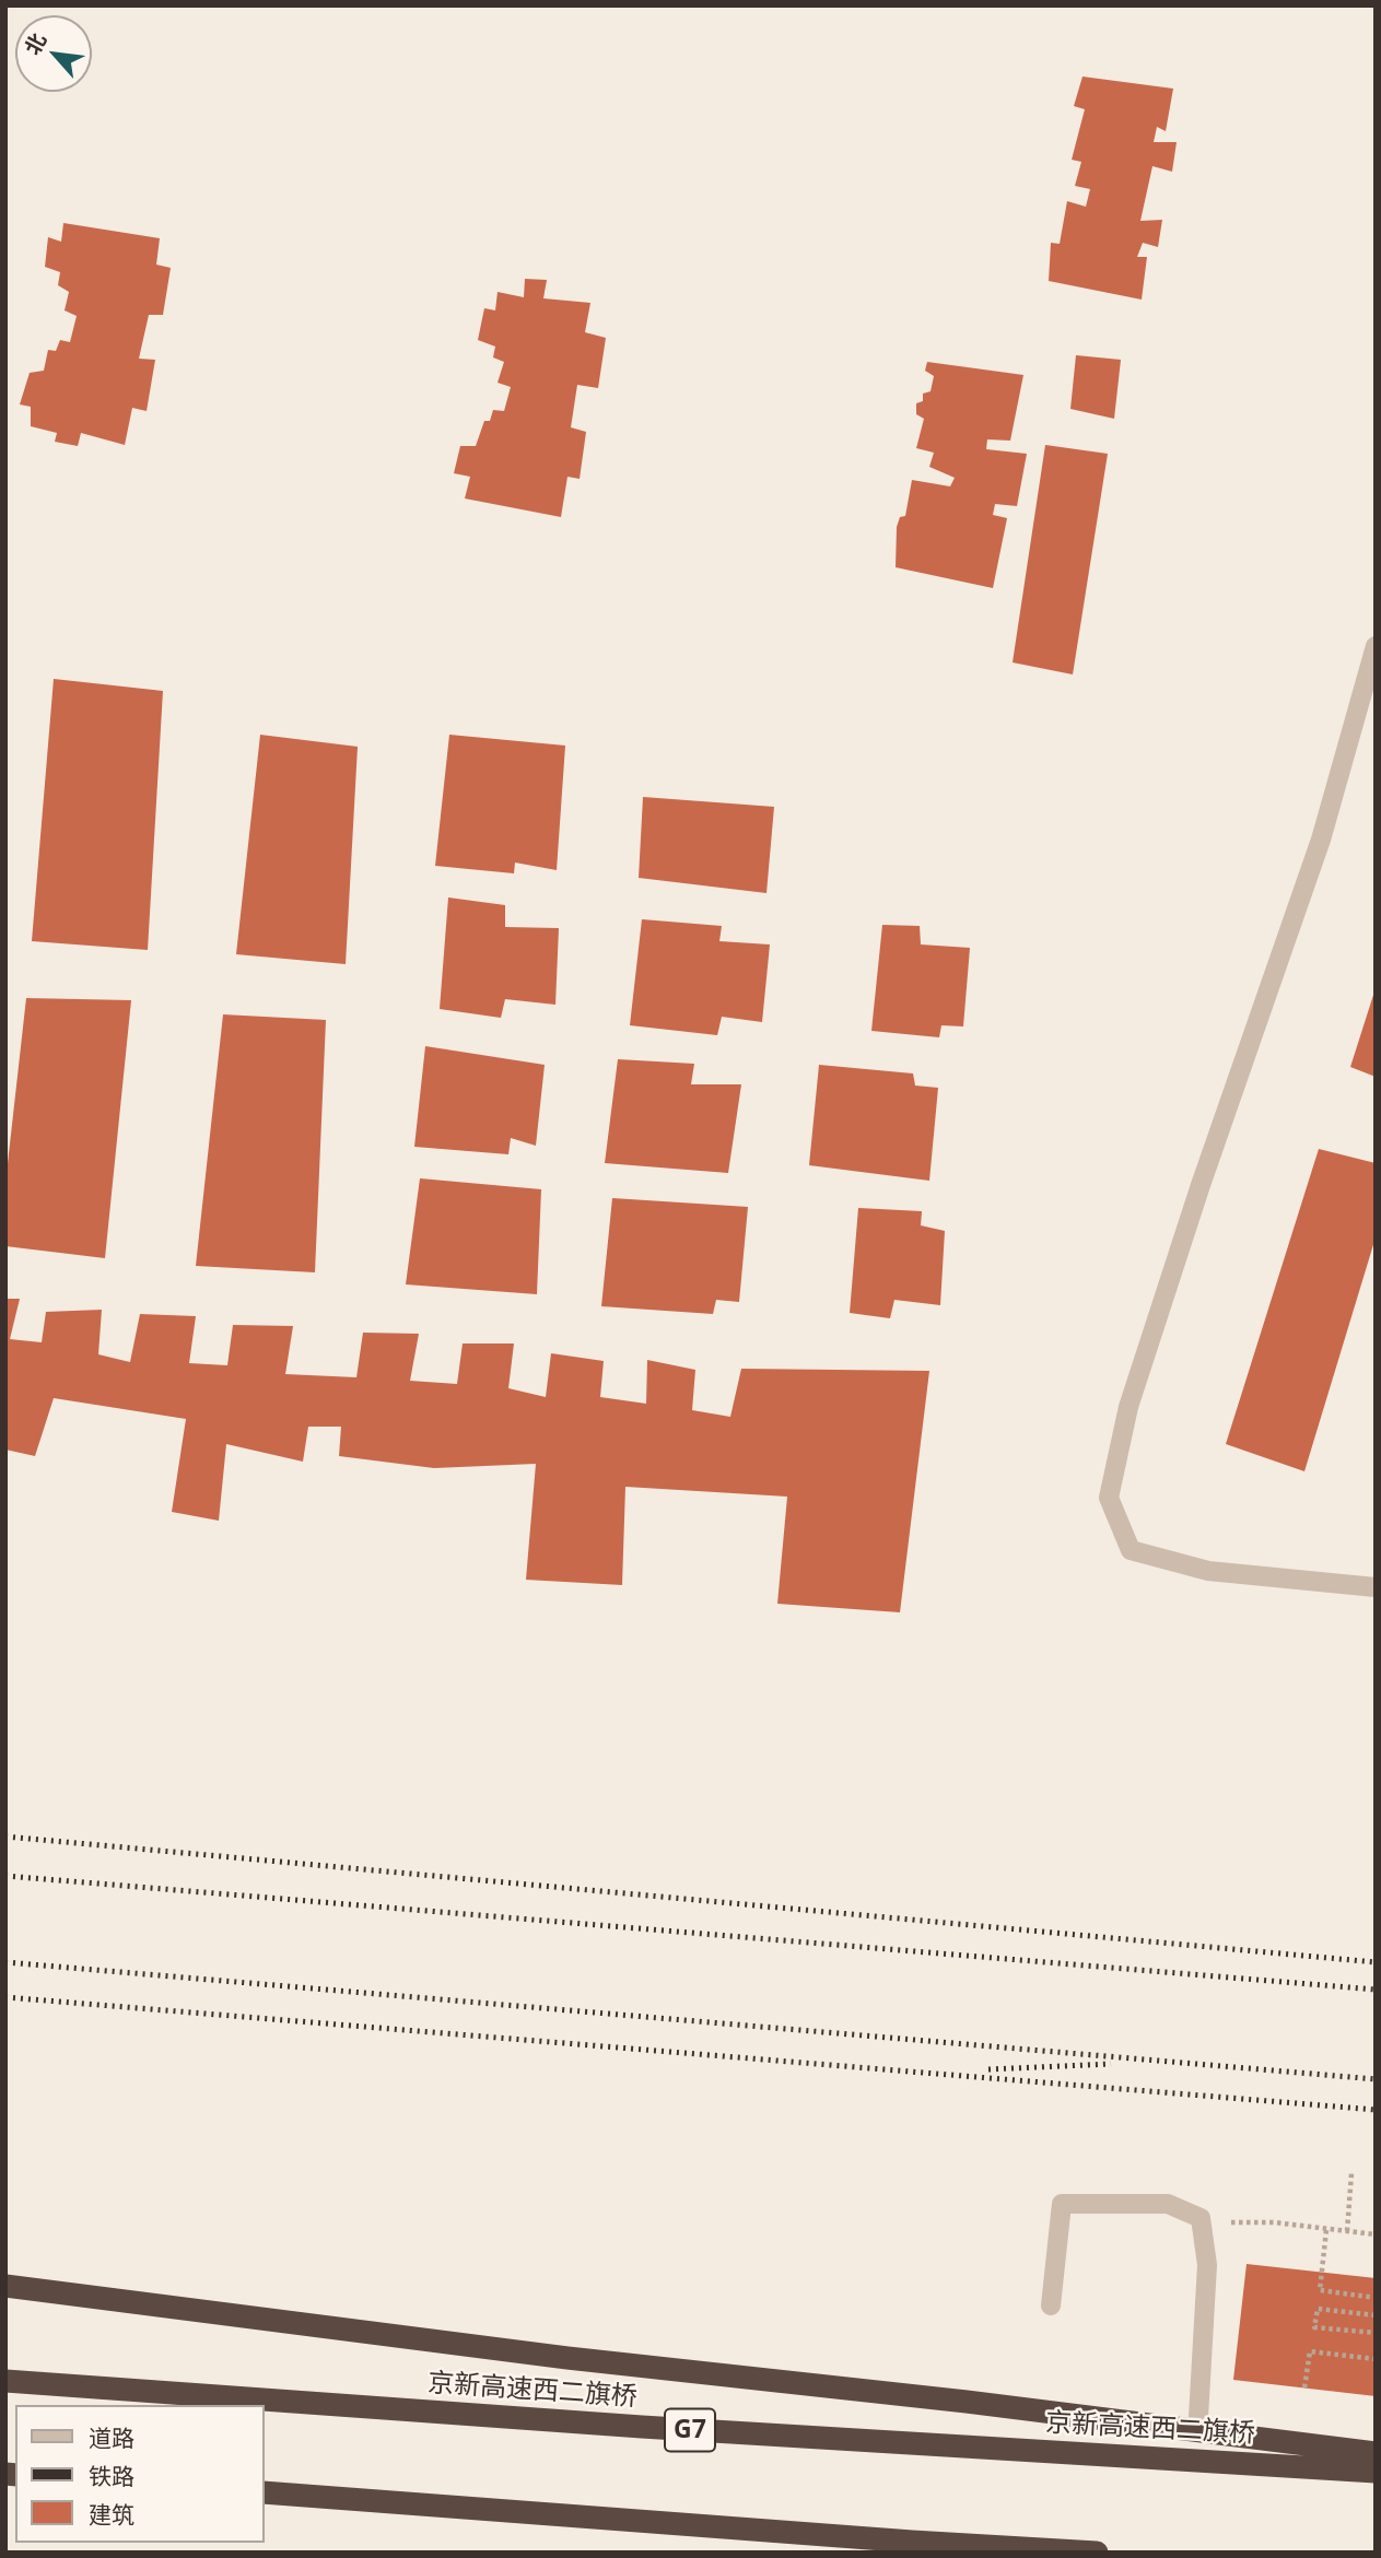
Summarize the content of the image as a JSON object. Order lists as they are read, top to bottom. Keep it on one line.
{"streets":{"highway":["京新高速西二旗桥","G7"]},"legend":["道路","铁路","建筑"],"north":"top left"}
